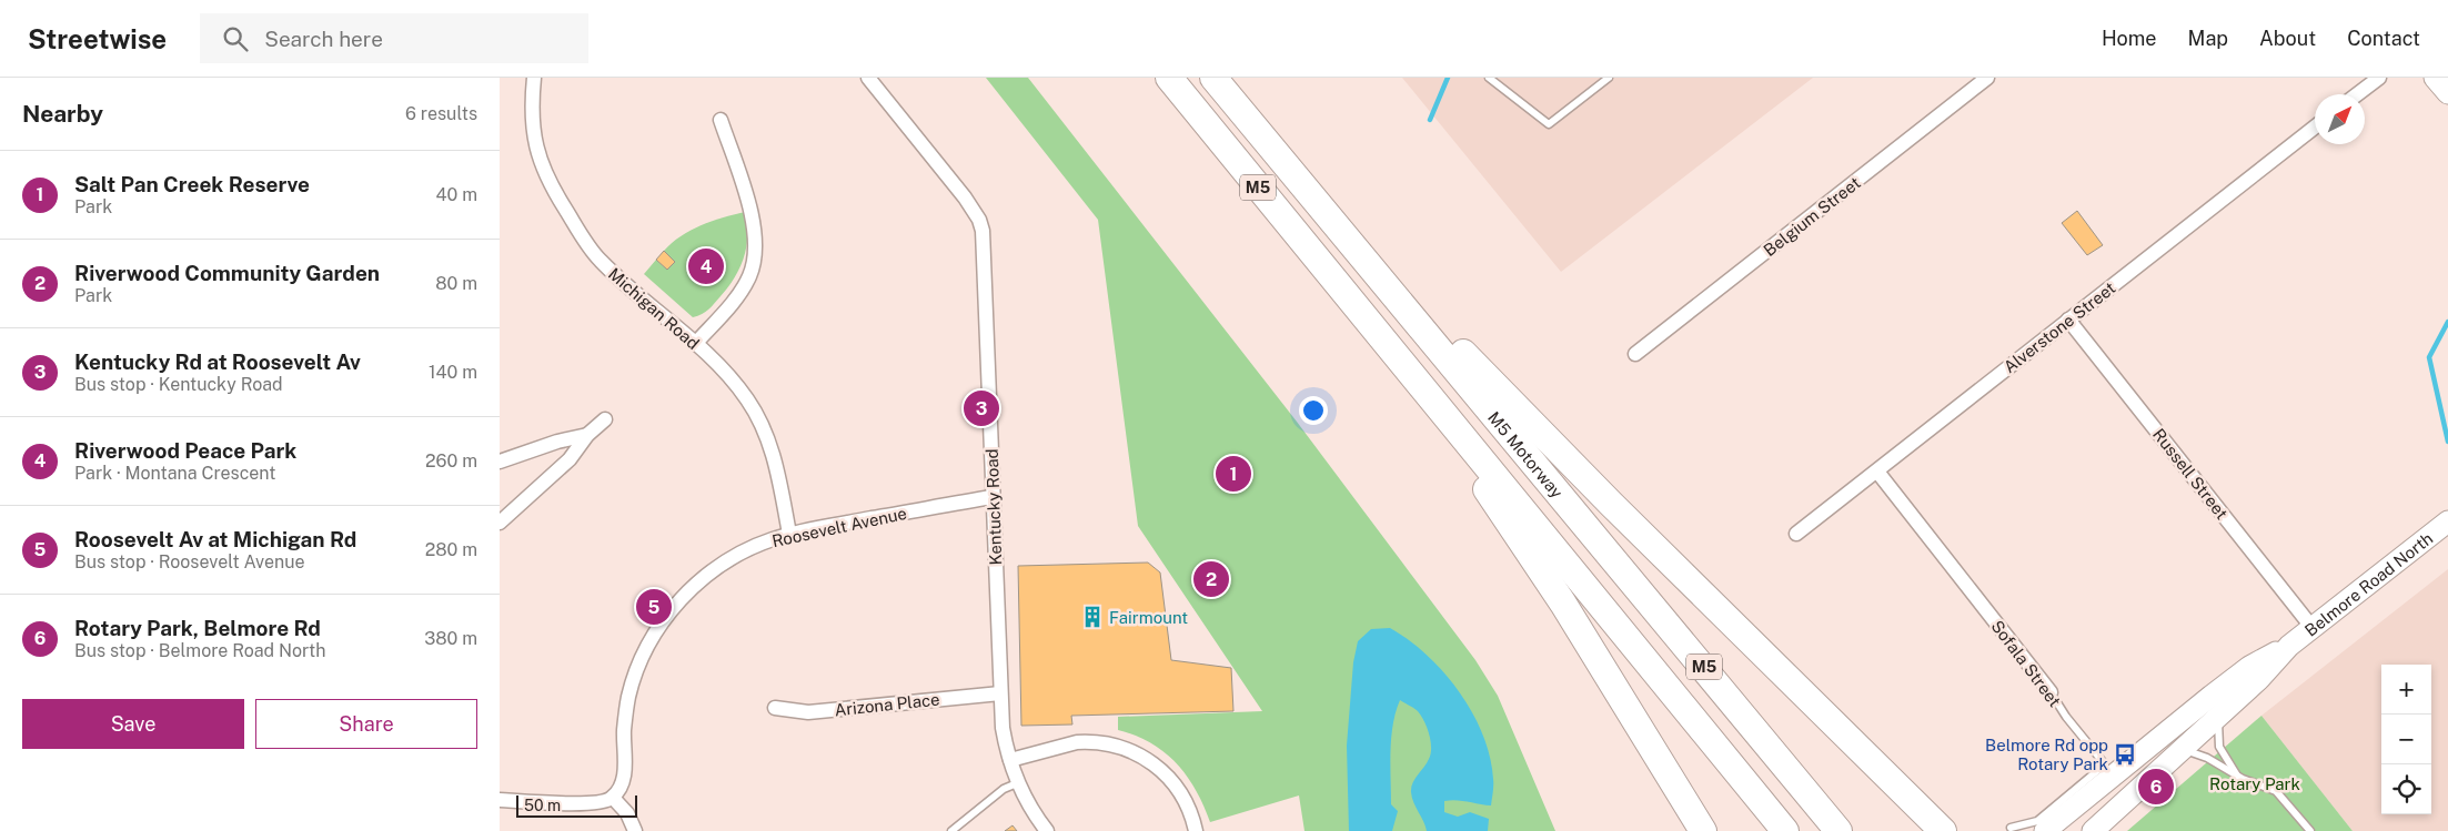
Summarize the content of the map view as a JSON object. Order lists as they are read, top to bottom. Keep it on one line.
{"streets":{"highway":["M5","M5 Motorway"],"main road":["Belmore Road North"],"street":["Belgium Street","Michigan Road","Alverstone Street","Russell Street","Kentucky Road","Roosevelt Avenue","Sofala Street","Arizona Place"]},"crossings":[["Michigan Road","Roosevelt Avenue"],["Alverstone Street","Russell Street"],["Alverstone Street","Sofala Street"],["Russell Street","Belmore Road North"],["Kentucky Road","Roosevelt Avenue"],["Kentucky Road","Arizona Place"]],"parks":["Rotary Park"],"places":{"building":["Fairmount"],"bus stop":["Belmore Rd opp Rotary Park"]},"scale_bar":"50 m","north":"top right","page":{"header":"Streetwise","search":"Search here","nav":["Home","Map","About","Contact"],"heading":["Nearby","6 results"],"list":[{"mark":"1","name":"Salt Pan Creek Reserve","note":"Park","value":"40 m"},{"mark":"2","name":"Riverwood Community Garden","note":"Park","value":"80 m"},{"mark":"3","name":"Kentucky Rd at Roosevelt Av","note":"Bus stop · Kentucky Road","value":"140 m"},{"mark":"4","name":"Riverwood Peace Park","note":"Park · Montana Crescent","value":"260 m"},{"mark":"5","name":"Roosevelt Av at Michigan Rd","note":"Bus stop · Roosevelt Avenue","value":"280 m"},{"mark":"6","name":"Rotary Park, Belmore Rd","note":"Bus stop · Belmore Road North","value":"380 m"}],"pins":["4","3","1","2","5","6"],"map_buttons":["+","−"],"buttons":["Save","Share"],"scale":"50 m"}}
